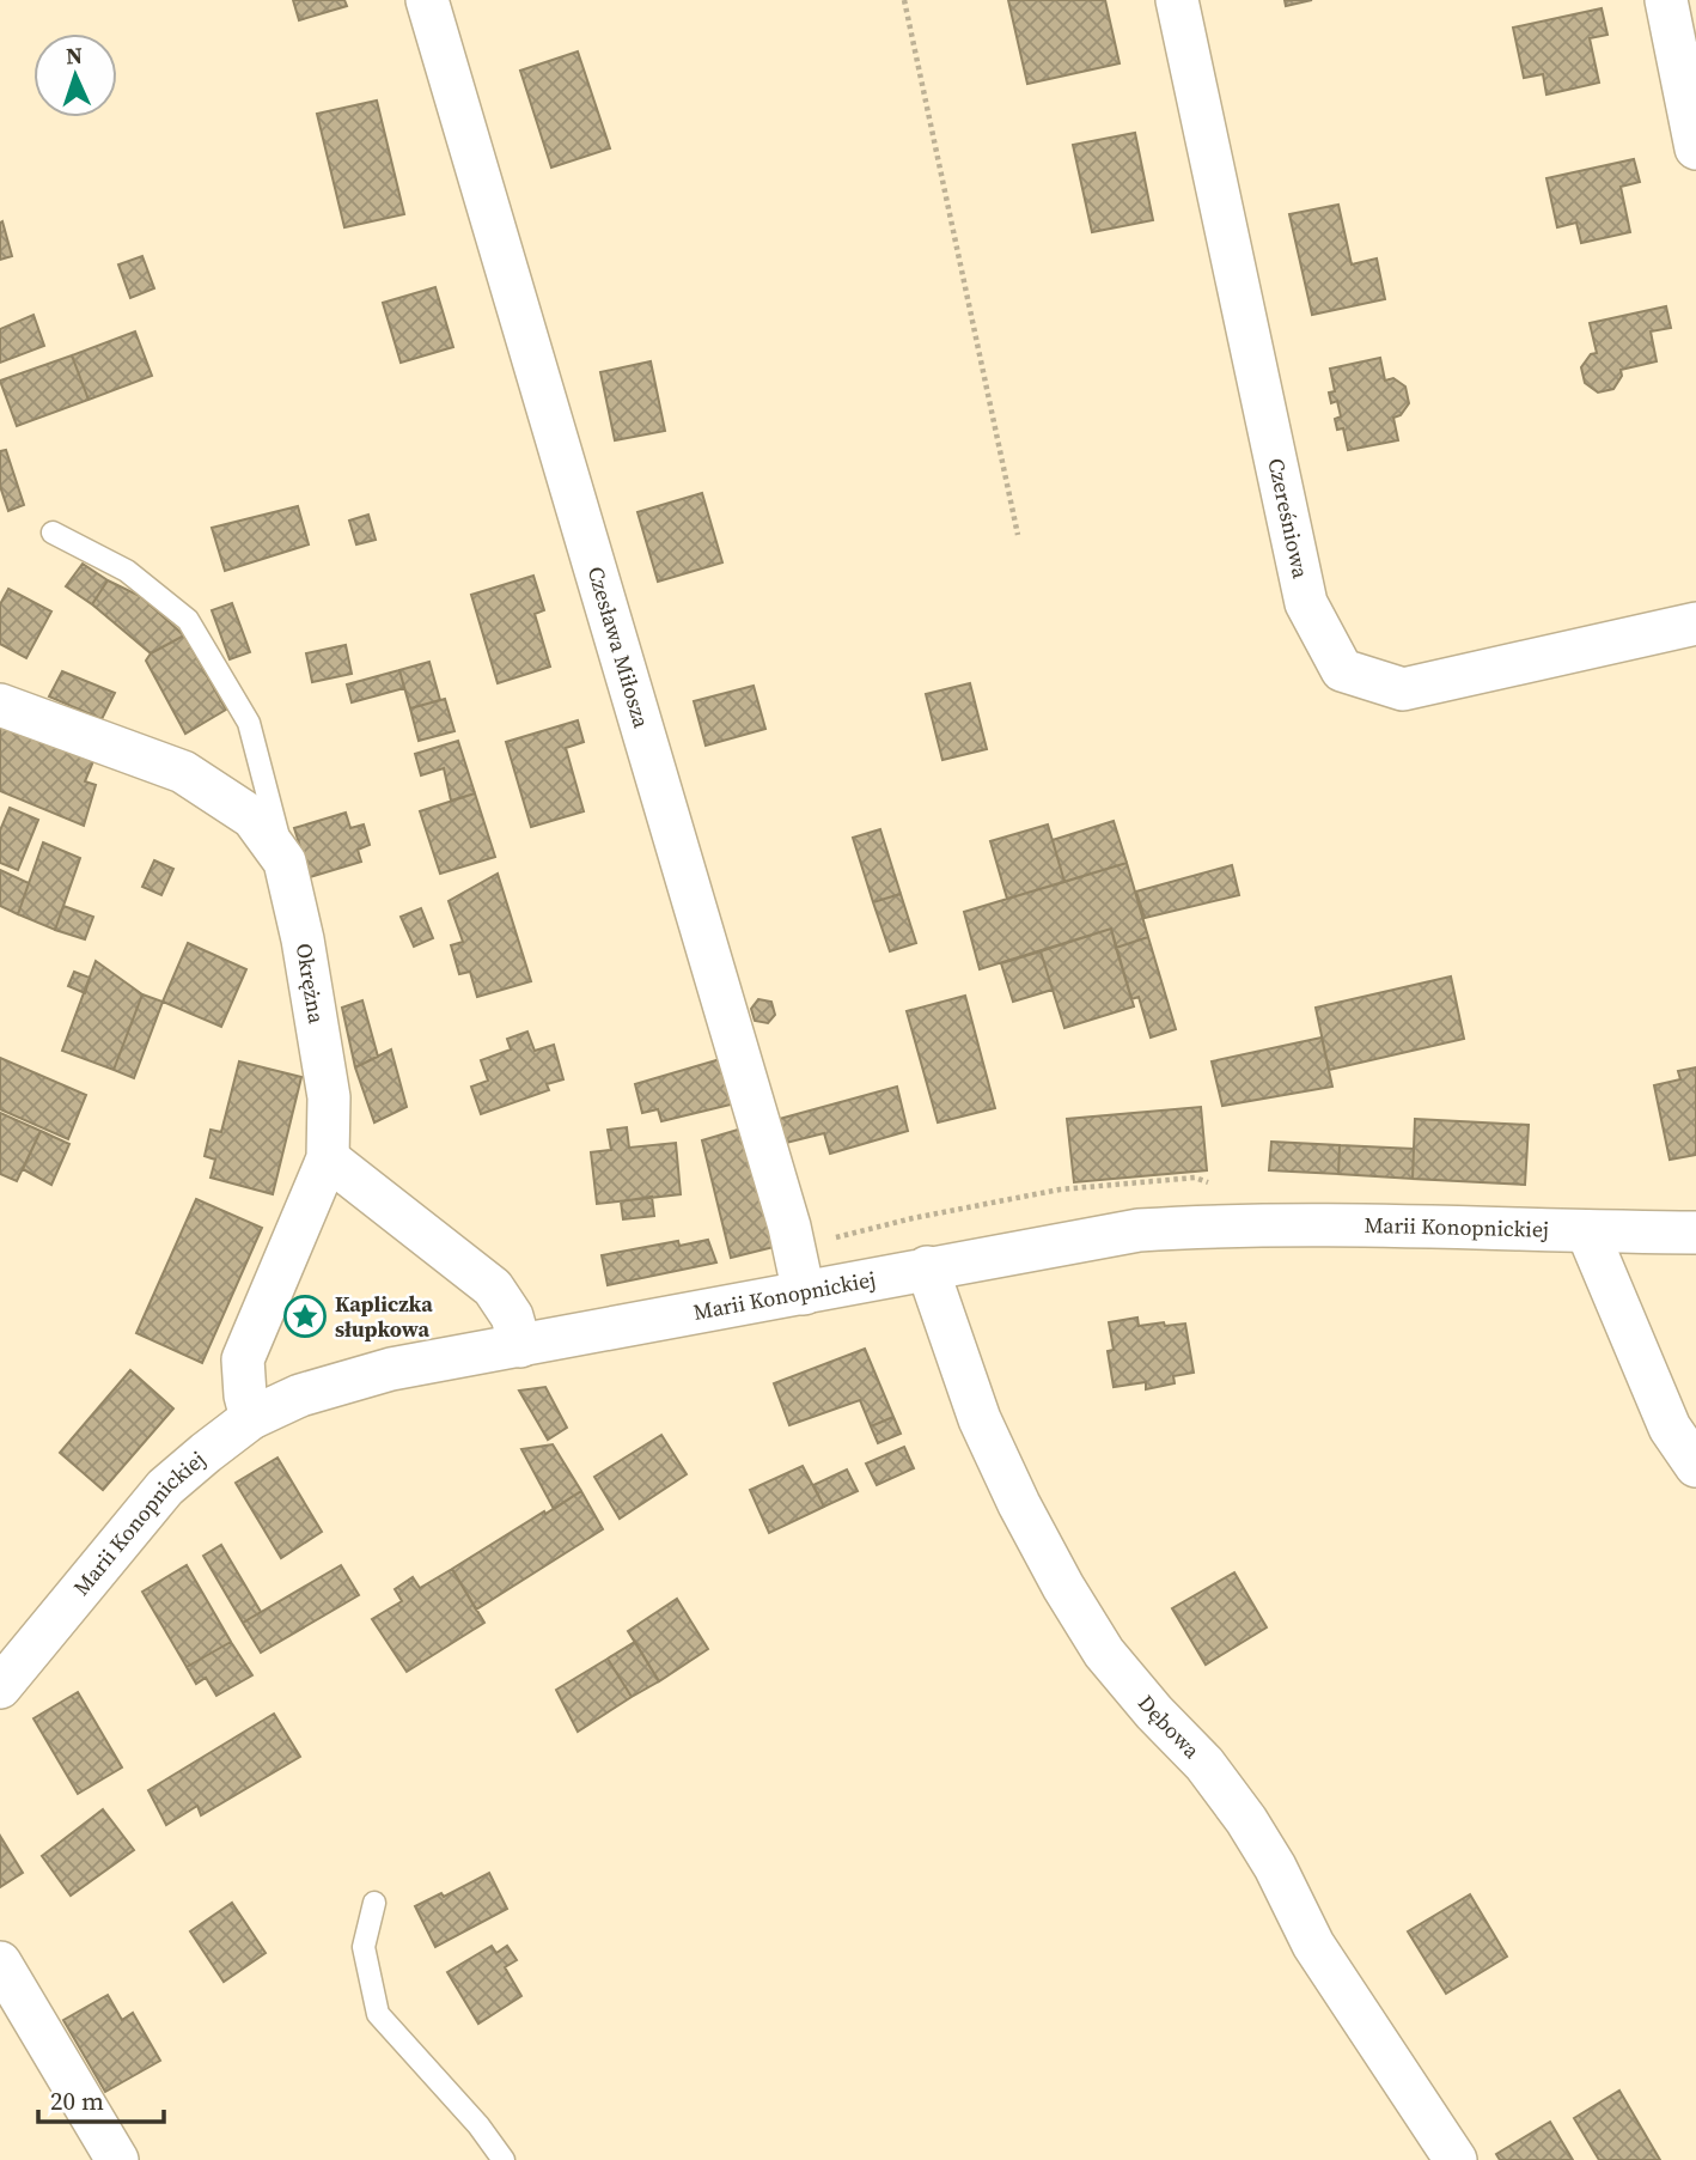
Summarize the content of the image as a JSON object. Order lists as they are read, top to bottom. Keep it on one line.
{"streets":{"street":["Czereśniowa","Czesława Miłosza","Okrężna","Marii Konopnickiej","Dębowa"]},"crossings":[["Czesława Miłosza","Marii Konopnickiej"],["Okrężna","Marii Konopnickiej"],["Marii Konopnickiej","Dębowa"]],"places":{"place":["Kapliczka słupkowa"]},"scale_bar":"20 m","north":"top"}
